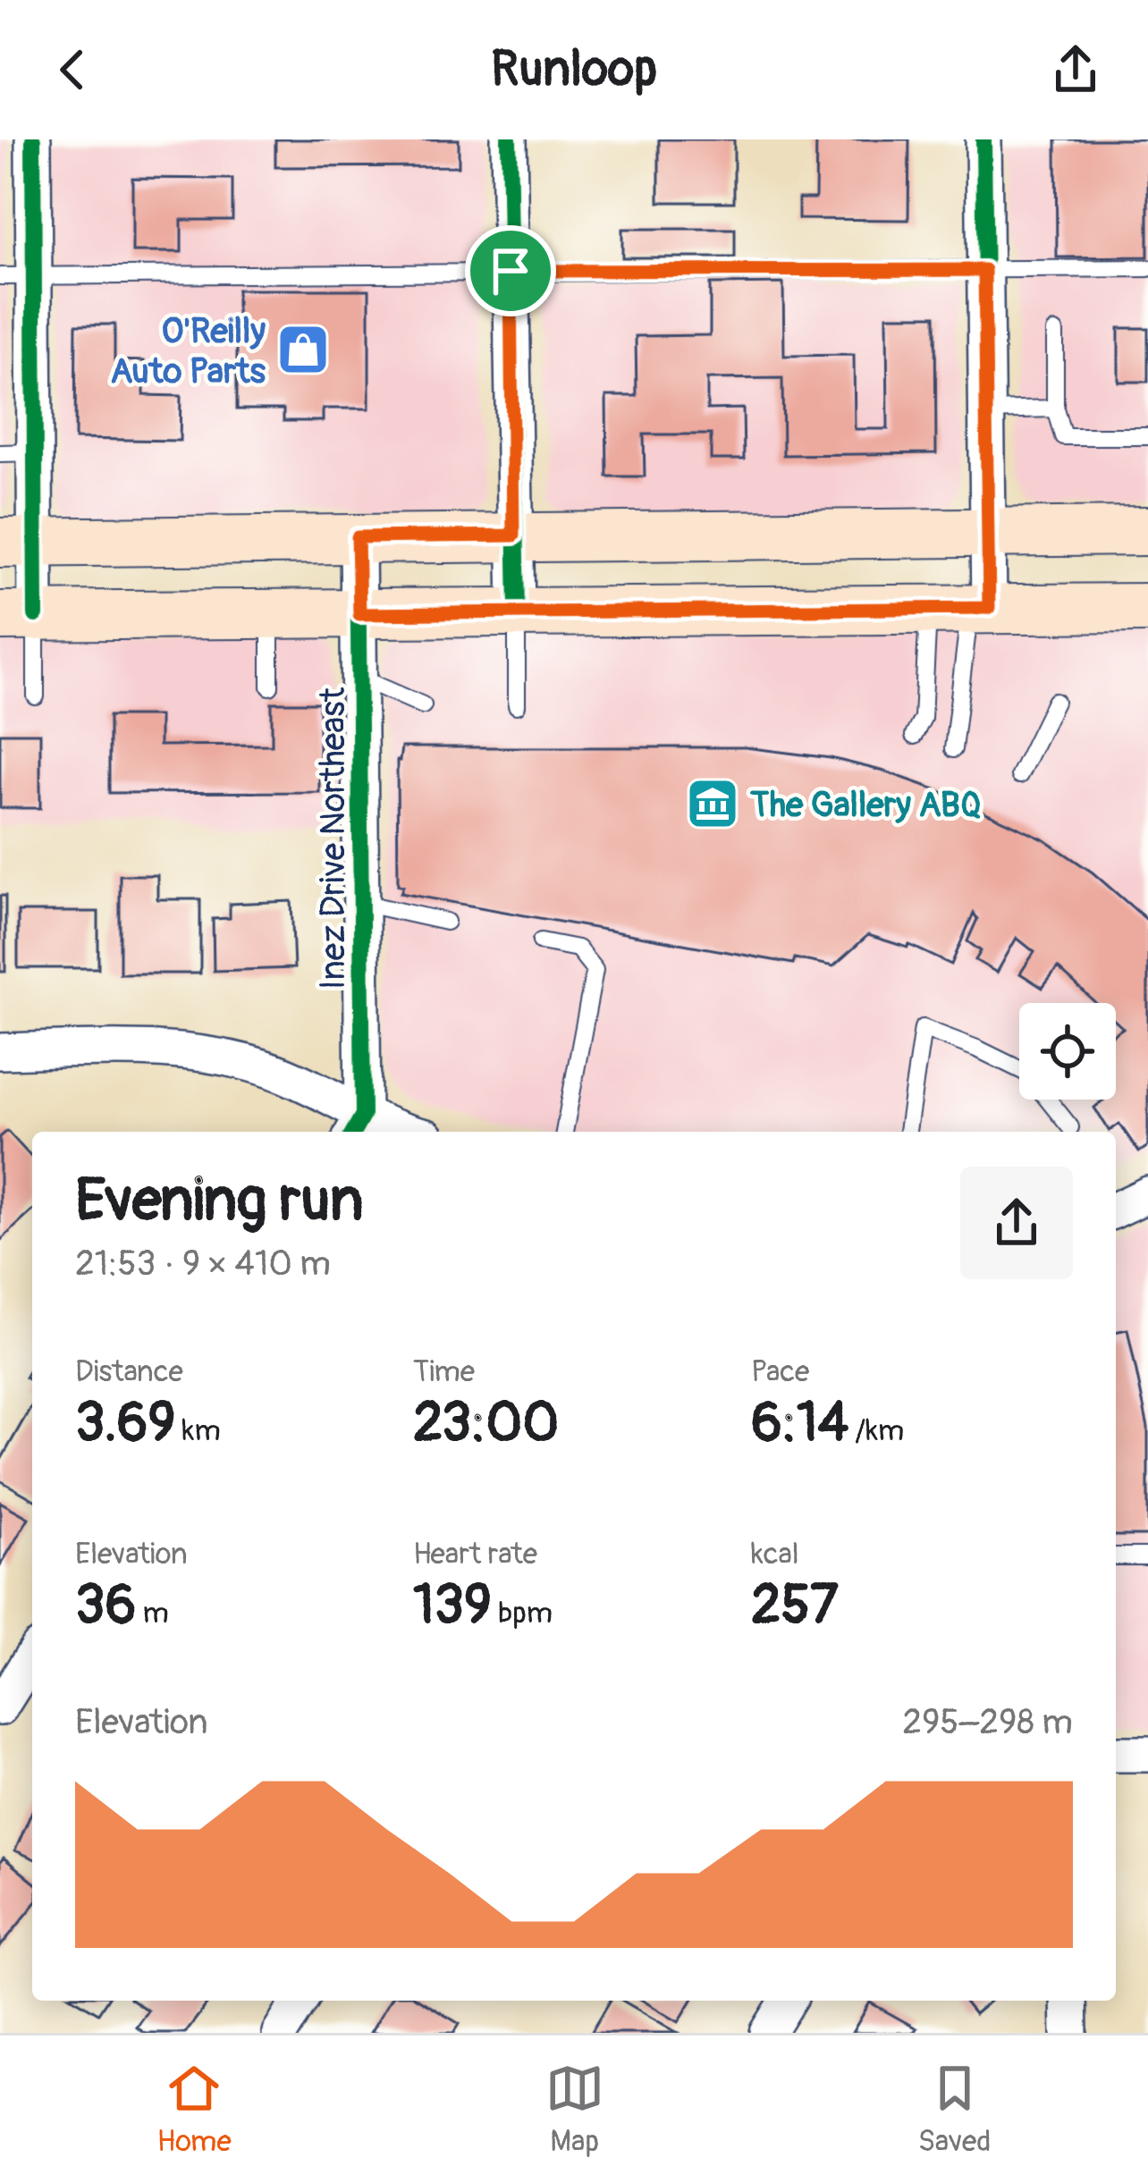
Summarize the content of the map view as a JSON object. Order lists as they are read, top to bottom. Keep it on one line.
{"streets":{"street":["Inez Drive Northeast"]},"places":{"shop":["O'Reilly Auto Parts"],"museum":["The Gallery ABQ"]},"page":{"header":"Runloop","heading":["Evening run","21:53 · 9 × 410 m"],"stats":[["Distance","3.69 km"],["Time","23:00"],["Pace","6:14 /km"],["Elevation","36 m"],["Heart rate","139 bpm"],["kcal","257"]],"chart":["Elevation","295–298 m"],"tabs":["Home","Map","Saved"]}}
